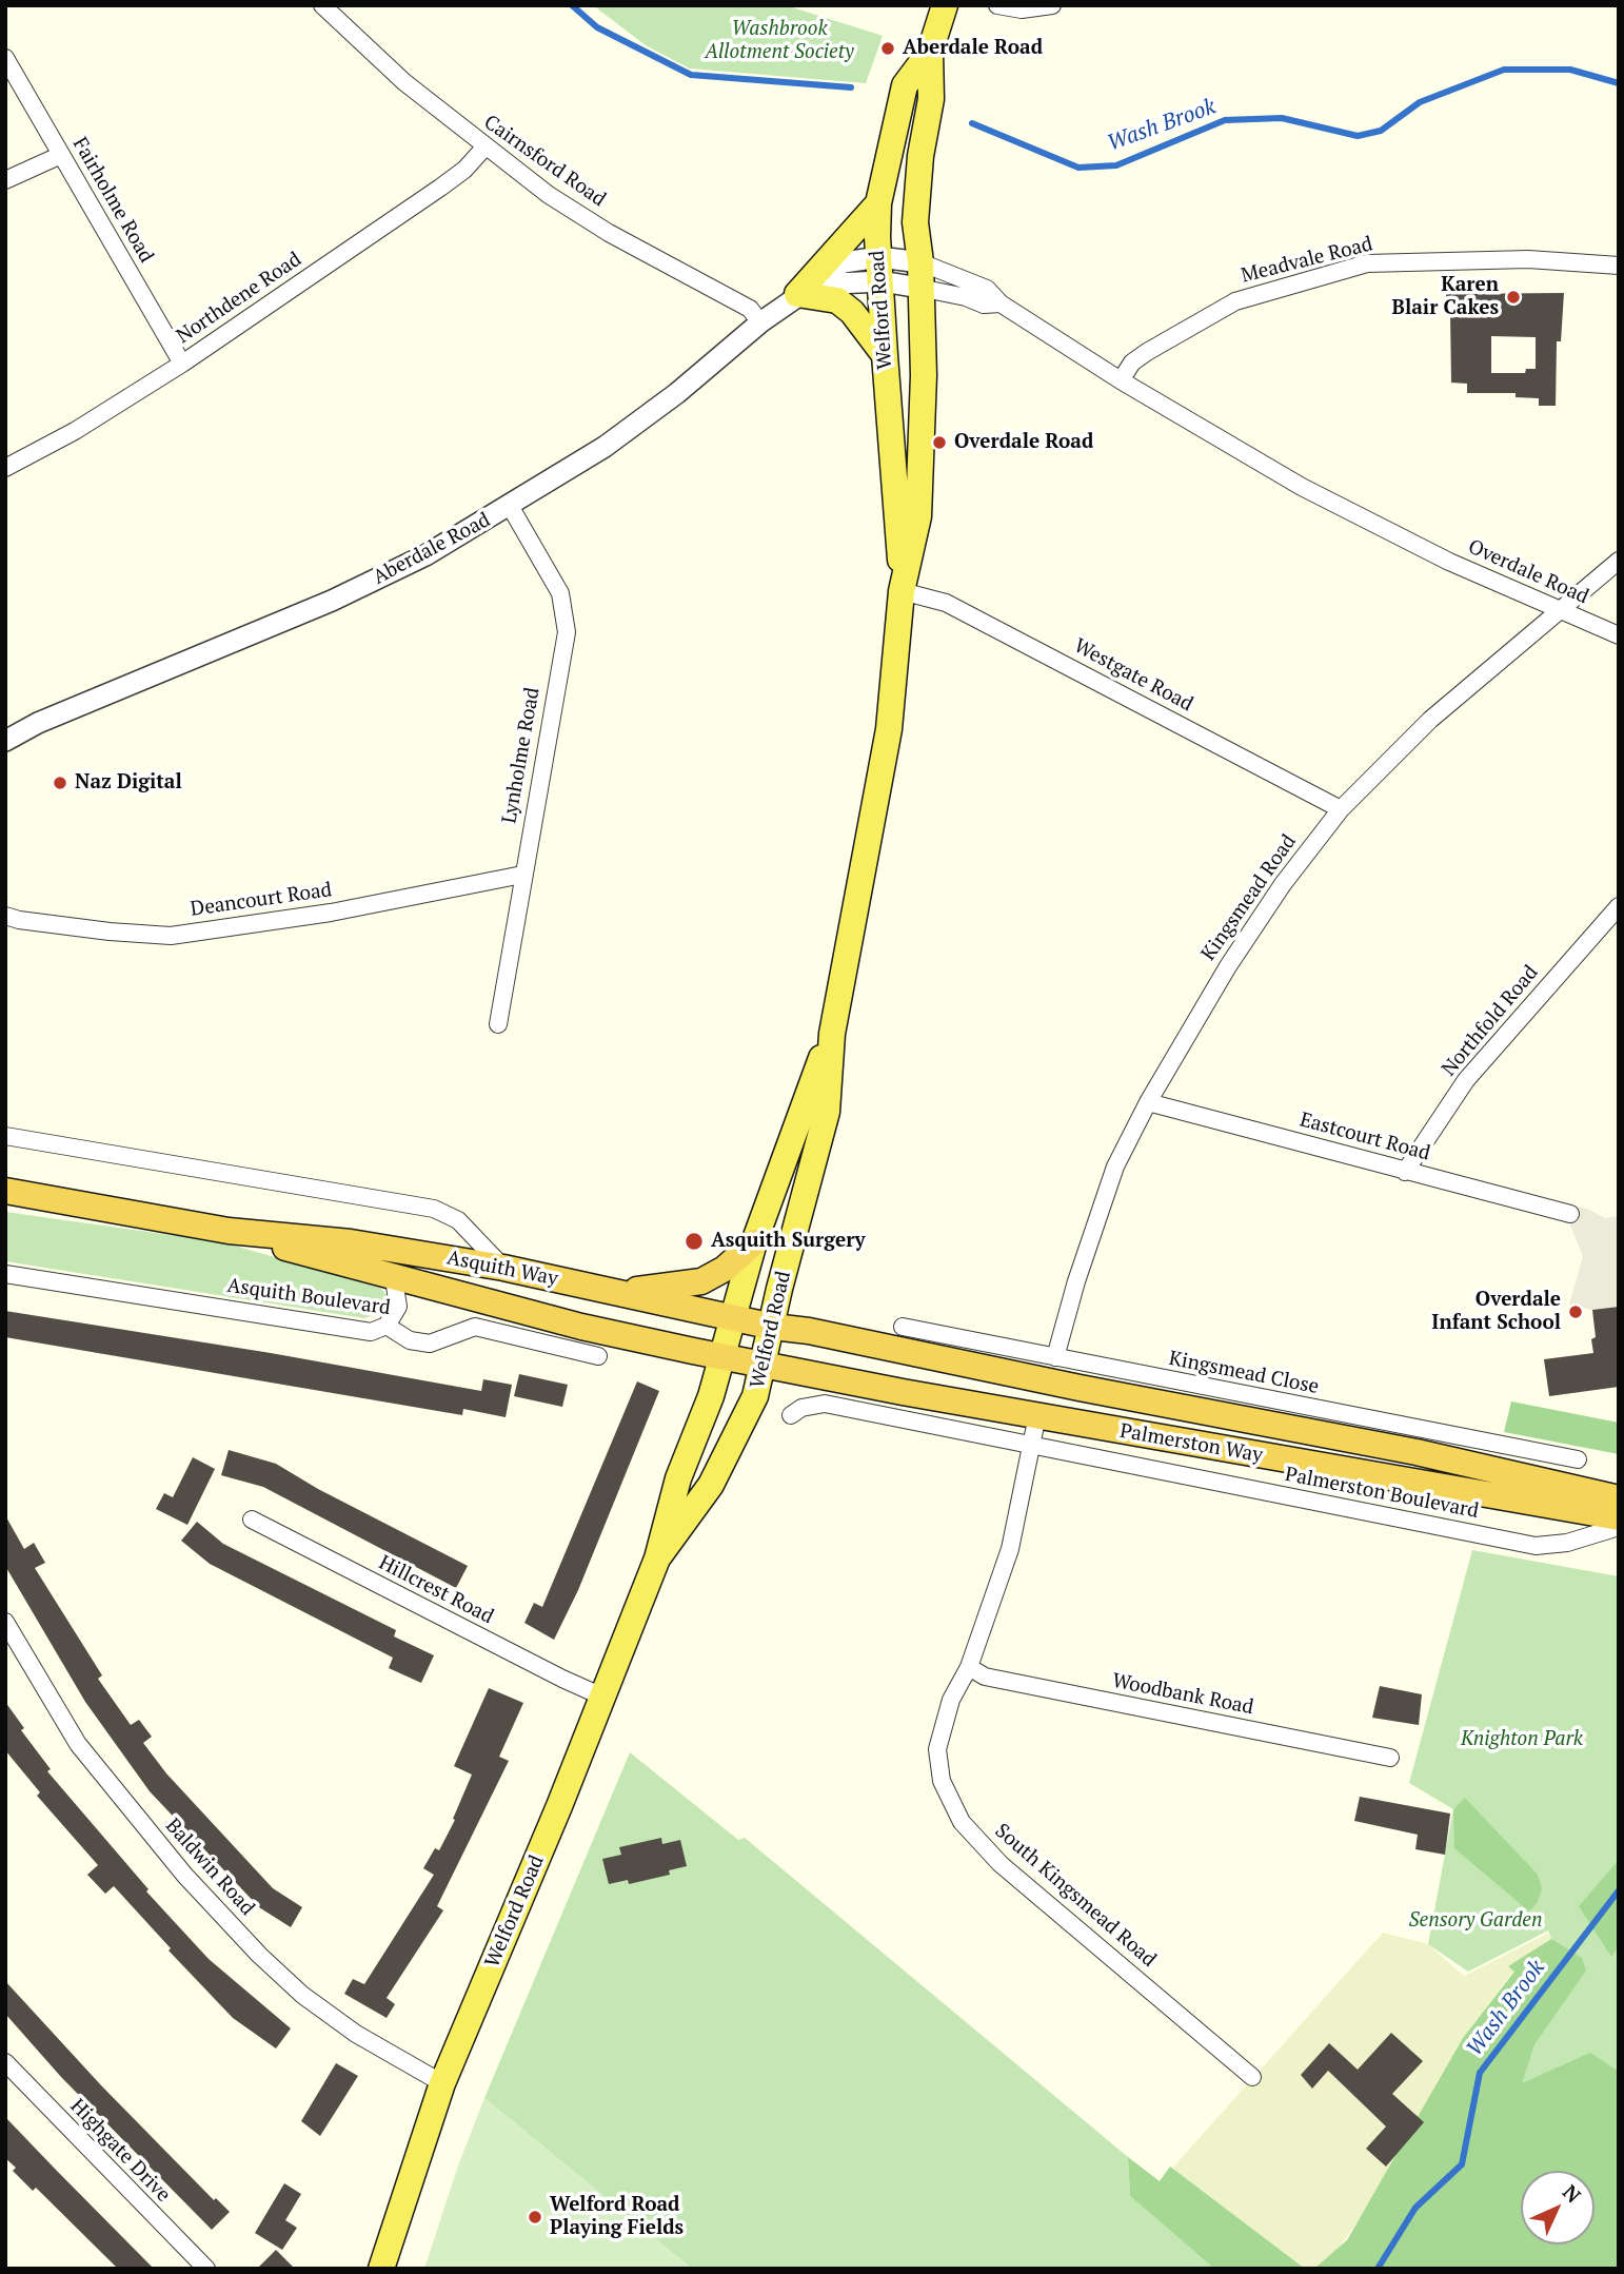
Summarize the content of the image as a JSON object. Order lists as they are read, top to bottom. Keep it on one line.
{"streets":{"highway":["Asquith Way","Palmerston Way"],"main road":["Welford Road"],"street":["Cairnsford Road","Fairholme Road","Meadvale Road","Northdene Road","Aberdale Road","Overdale Road","Westgate Road","Lynholme Road","Kingsmead Road","Deancourt Road","Northfold Road","Eastcourt Road","Asquith Boulevard","Kingsmead Close","Palmerston Boulevard","Hillcrest Road","Woodbank Road","Baldwin Road","South Kingsmead Road","Highgate Drive"]},"crossings":[["Cairnsford Road","Northdene Road"],["Cairnsford Road","Aberdale Road"],["Fairholme Road","Northdene Road"],["Meadvale Road","Overdale Road"],["Welford Road","Aberdale Road"],["Welford Road","Overdale Road"],["Welford Road","Westgate Road"],["Welford Road","Asquith Way"],["Welford Road","Palmerston Way"],["Welford Road","Hillcrest Road"],["Welford Road","Baldwin Road"],["Aberdale Road","Overdale Road"],["Aberdale Road","Lynholme Road"],["Overdale Road","Kingsmead Road"],["Westgate Road","Kingsmead Road"],["Lynholme Road","Deancourt Road"],["Kingsmead Road","Eastcourt Road"],["Kingsmead Road","Kingsmead Close"],["Northfold Road","Eastcourt Road"],["Asquith Way","Palmerston Way"],["Palmerston Way","South Kingsmead Road"],["Palmerston Boulevard","South Kingsmead Road"],["Woodbank Road","South Kingsmead Road"]],"water":["Wash Brook"],"parks":["Washbrook Allotment Society","Knighton Park","Sensory Garden"],"places":["Aberdale Road","Karen Blair Cakes","Overdale Road","Naz Digital","Asquith Surgery","Overdale Infant School","Welford Road Playing Fields"],"north":"top right"}
